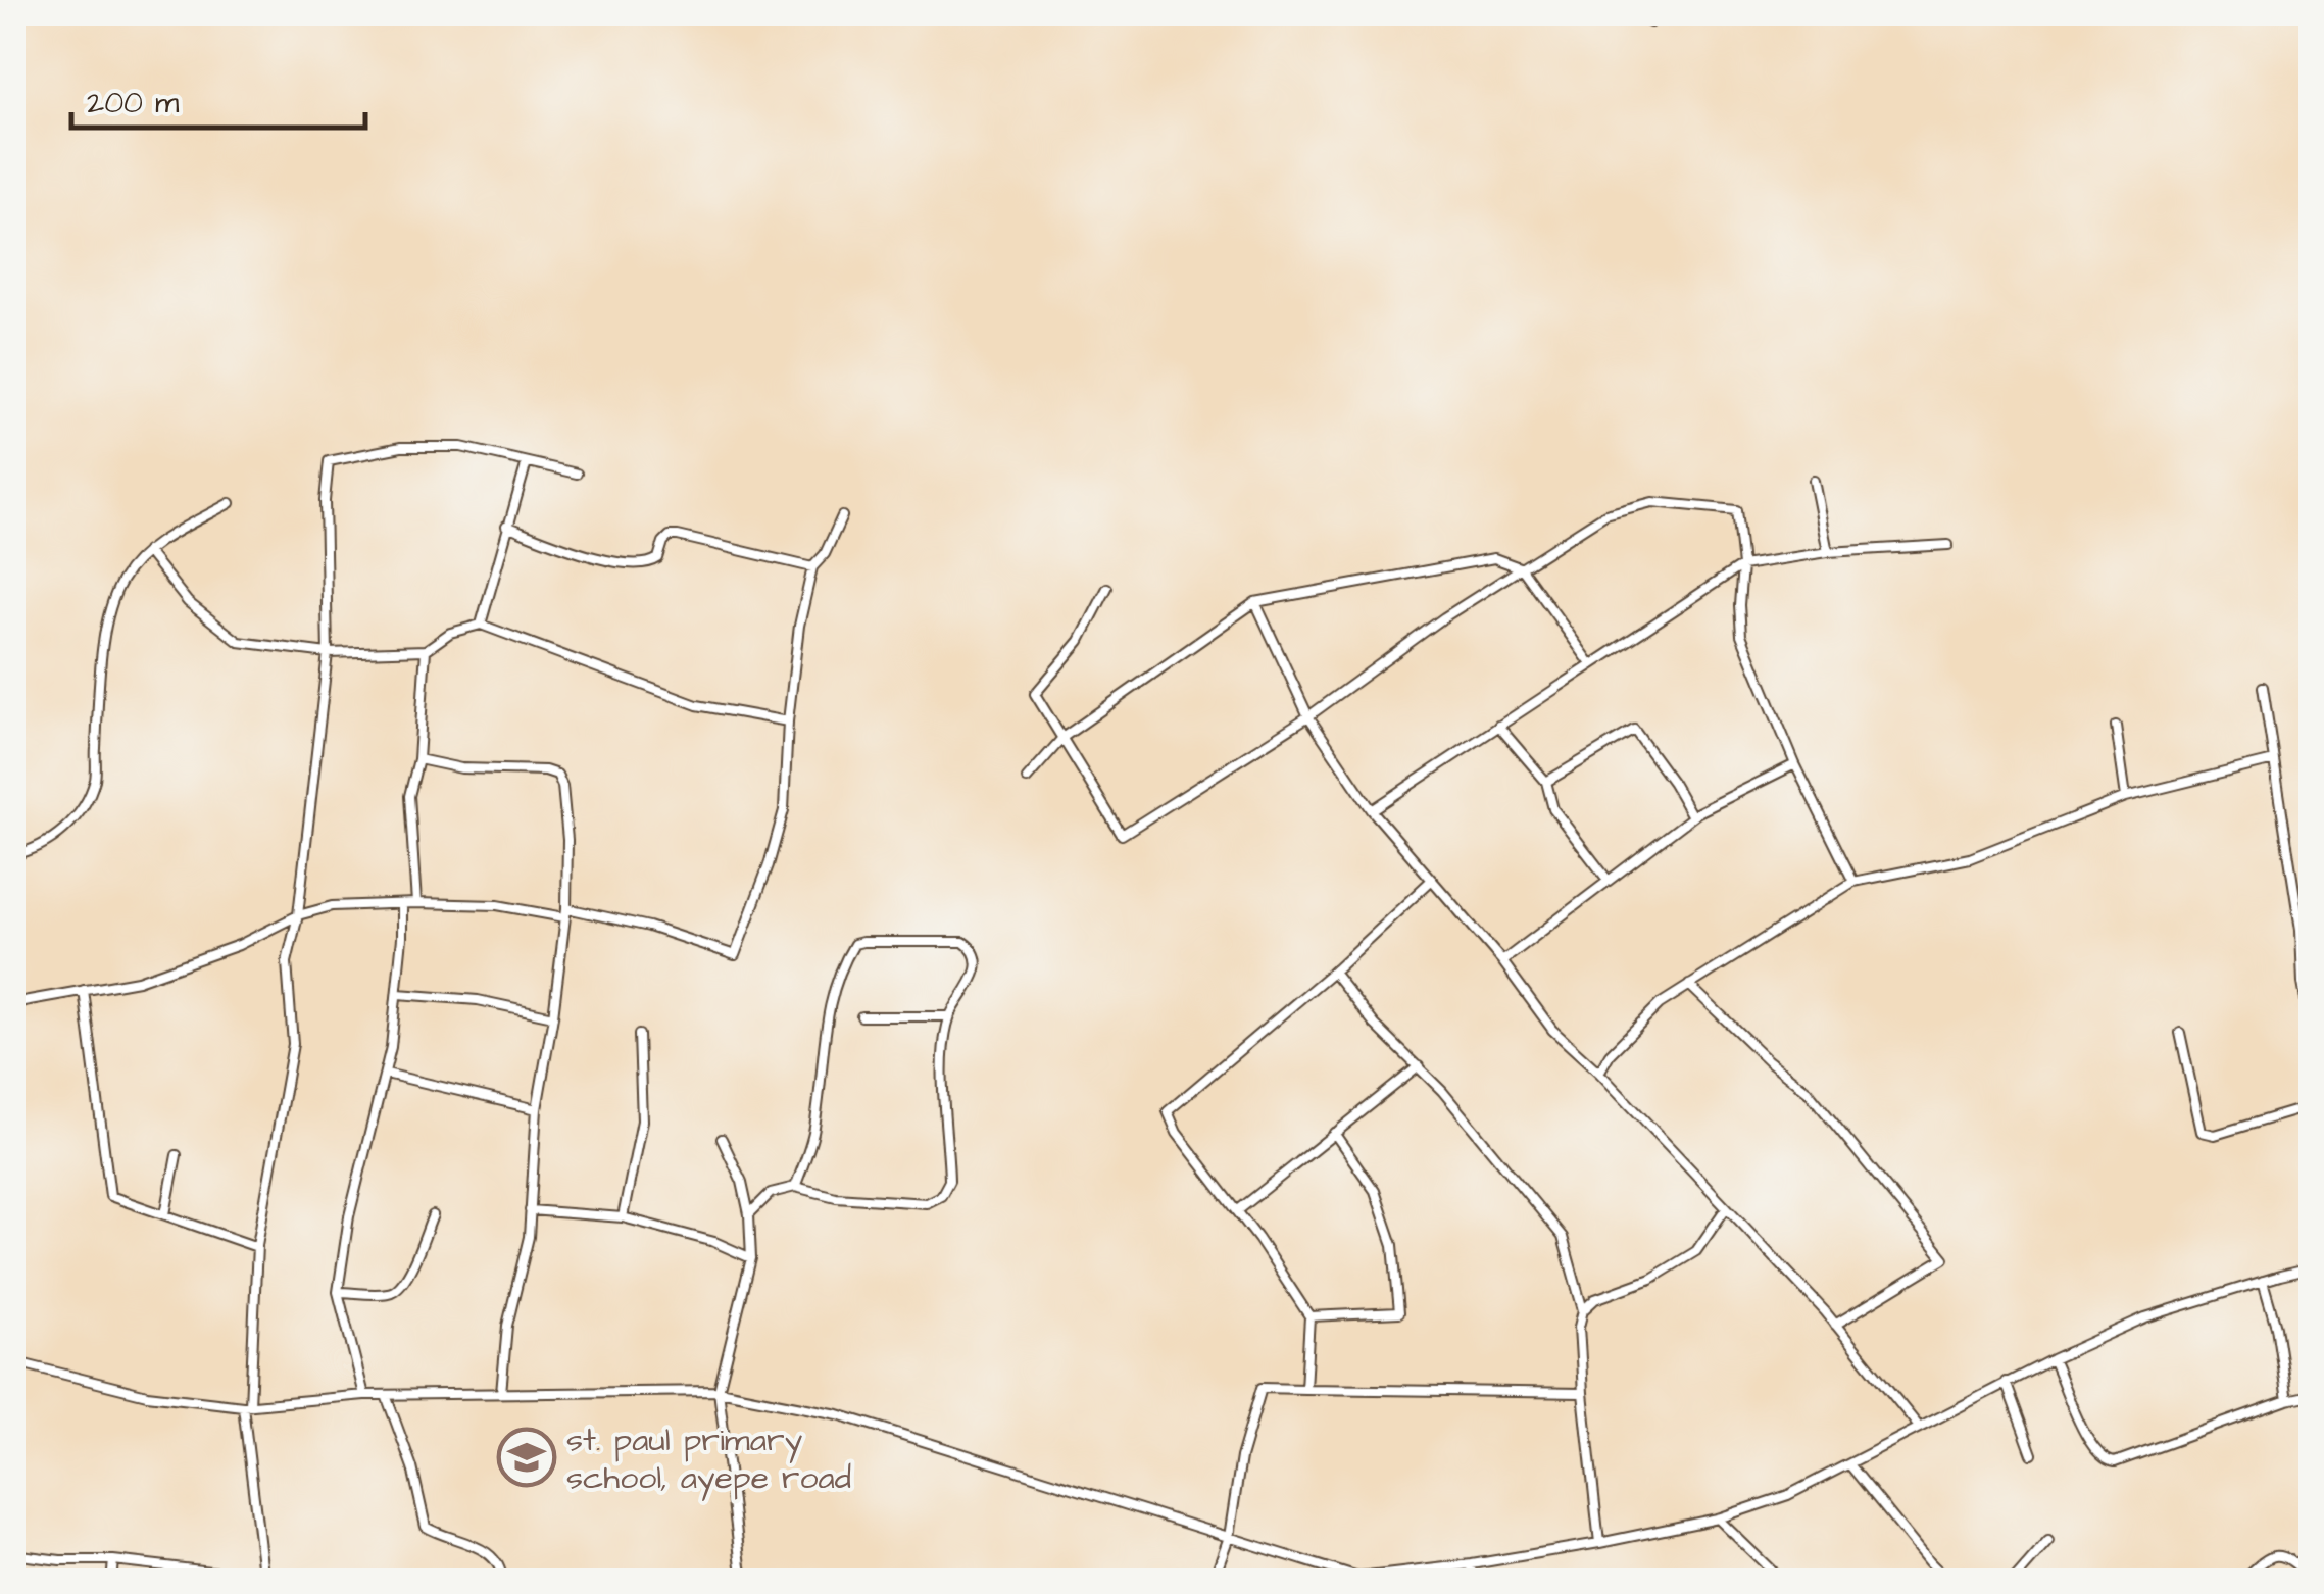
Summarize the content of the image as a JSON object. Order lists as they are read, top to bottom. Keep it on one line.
{"places":{"school or university":["st. paul primary school, ayepe road"]},"scale_bar":"200 m"}
